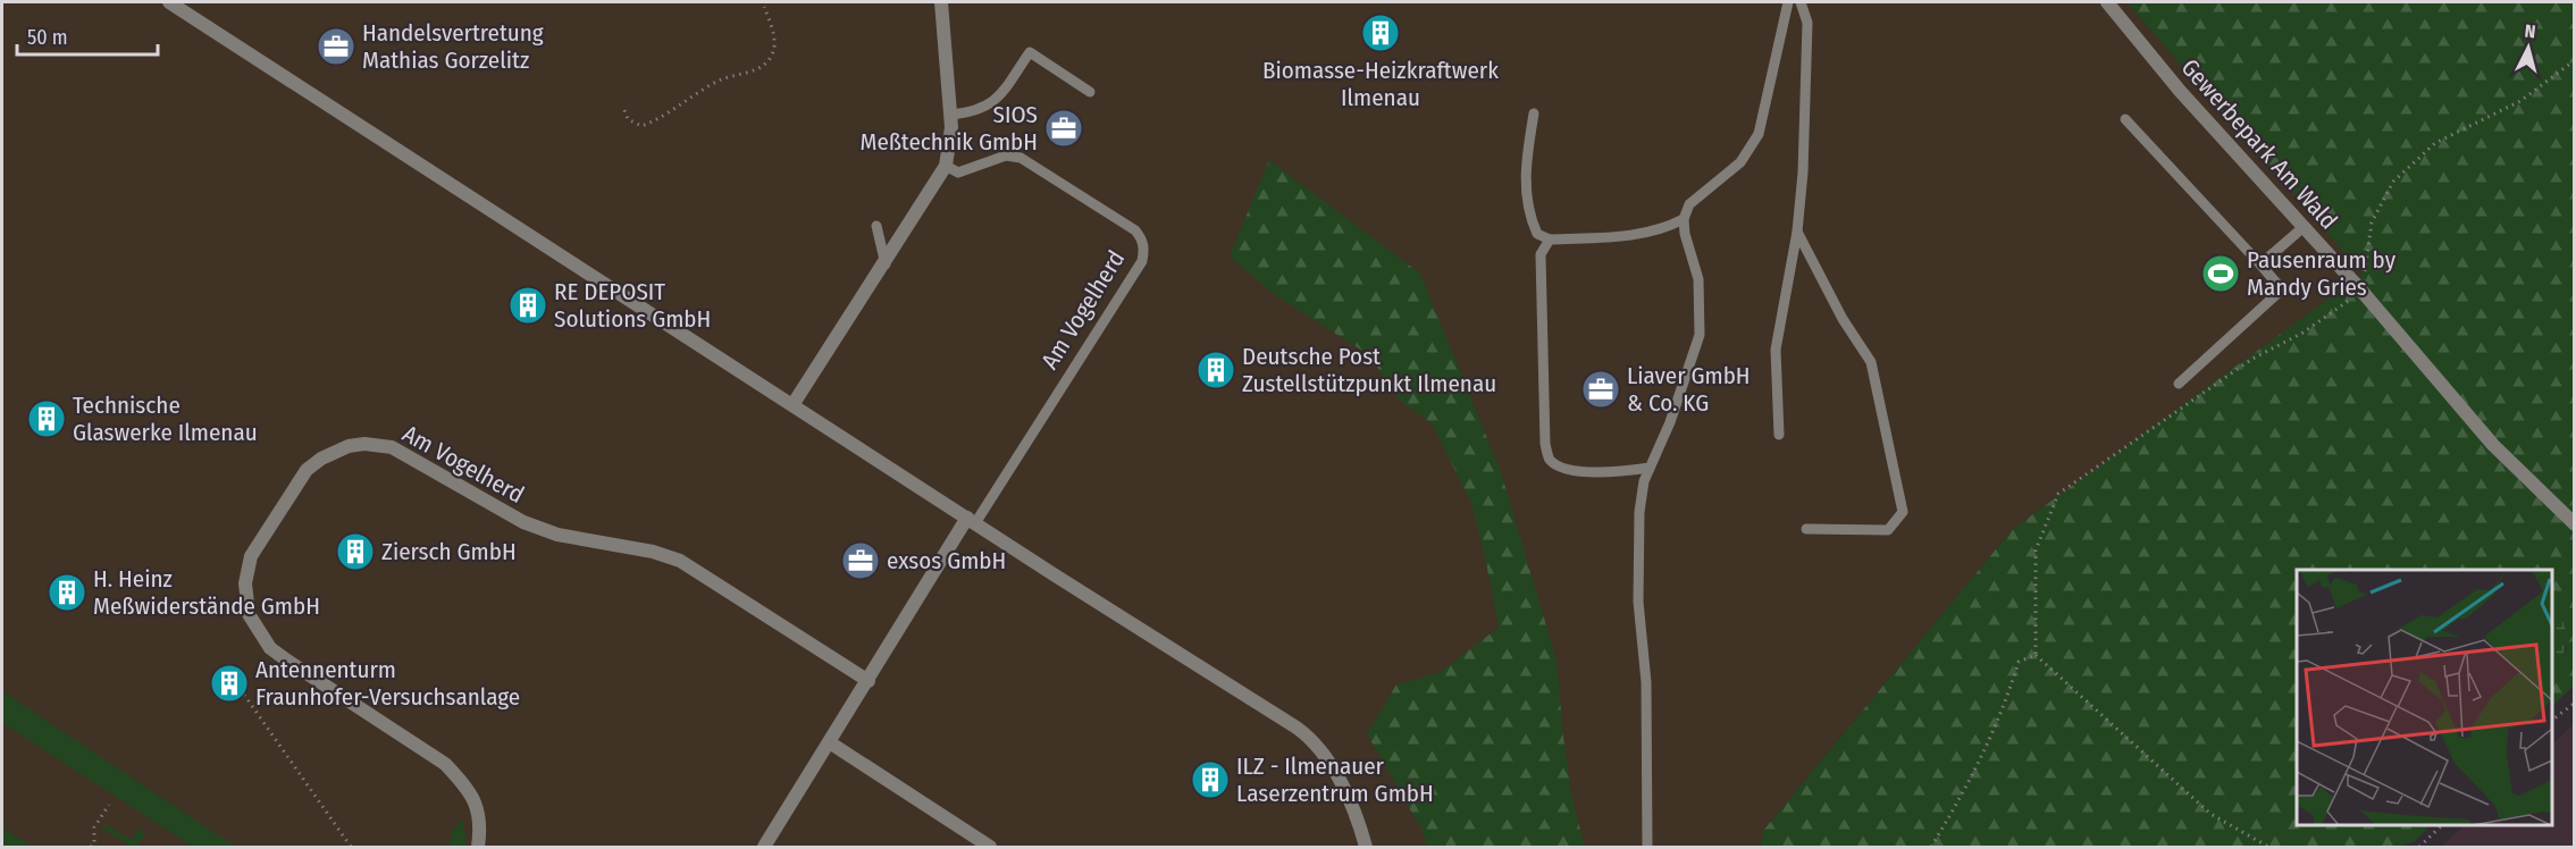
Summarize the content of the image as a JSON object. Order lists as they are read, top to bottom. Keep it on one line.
{"streets":{"street":["Gewerbepark Am Wald","Am Vogelherd"]},"places":{"building":["Biomasse-Heizkraftwerk Ilmenau","RE DEPOSIT Solutions GmbH","Deutsche Post Zustellstützpunkt Ilmenau","Technische Glaswerke Ilmenau","Ziersch GmbH","H. Heinz Meßwiderstände GmbH","Antennenturm Fraunhofer-Versuchsanlage","ILZ - Ilmenauer Laserzentrum GmbH"],"office":["Handelsvertretung Mathias Gorzelitz","SIOS Meßtechnik GmbH","Liaver GmbH & Co. KG","exsos GmbH"],"sports":["Pausenraum by Mandy Gries"]},"scale_bar":"50 m","north":"top"}
